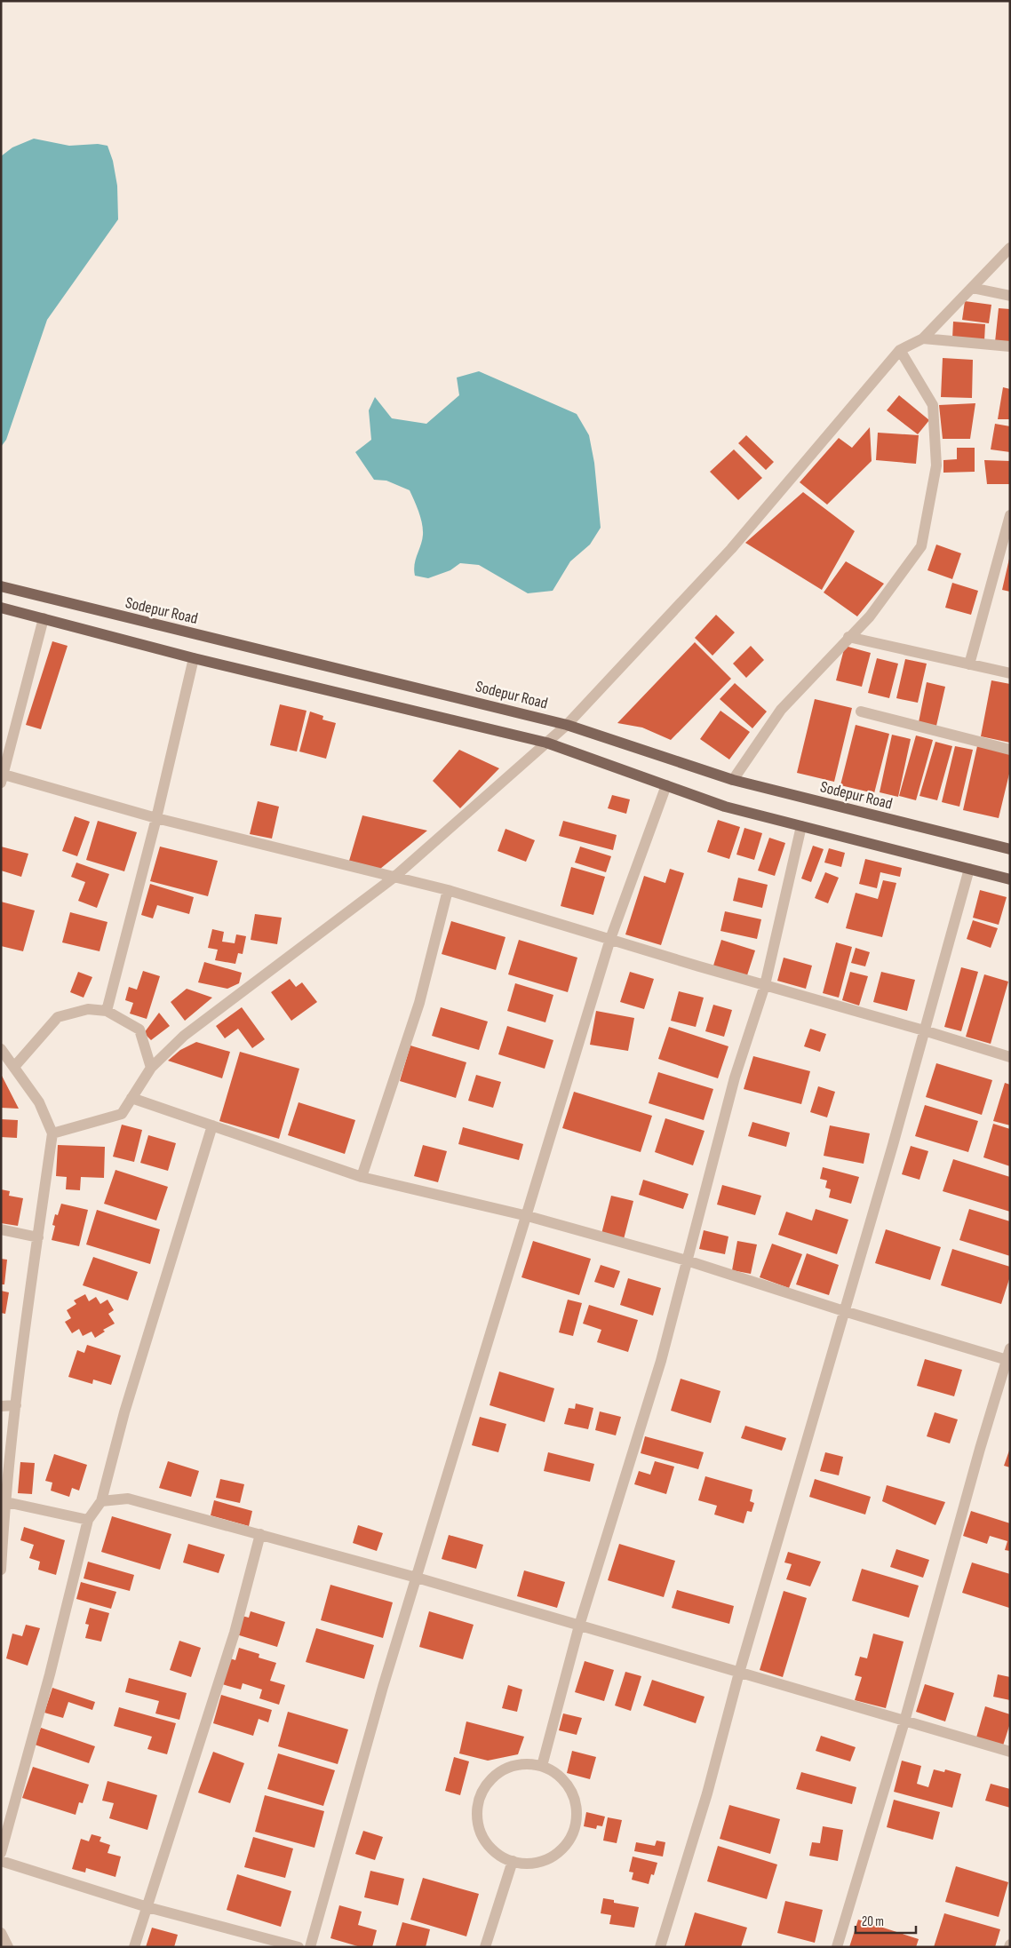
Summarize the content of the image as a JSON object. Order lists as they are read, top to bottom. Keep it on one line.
{"streets":{"main road":["Sodepur Road"]},"scale_bar":"20 m"}
